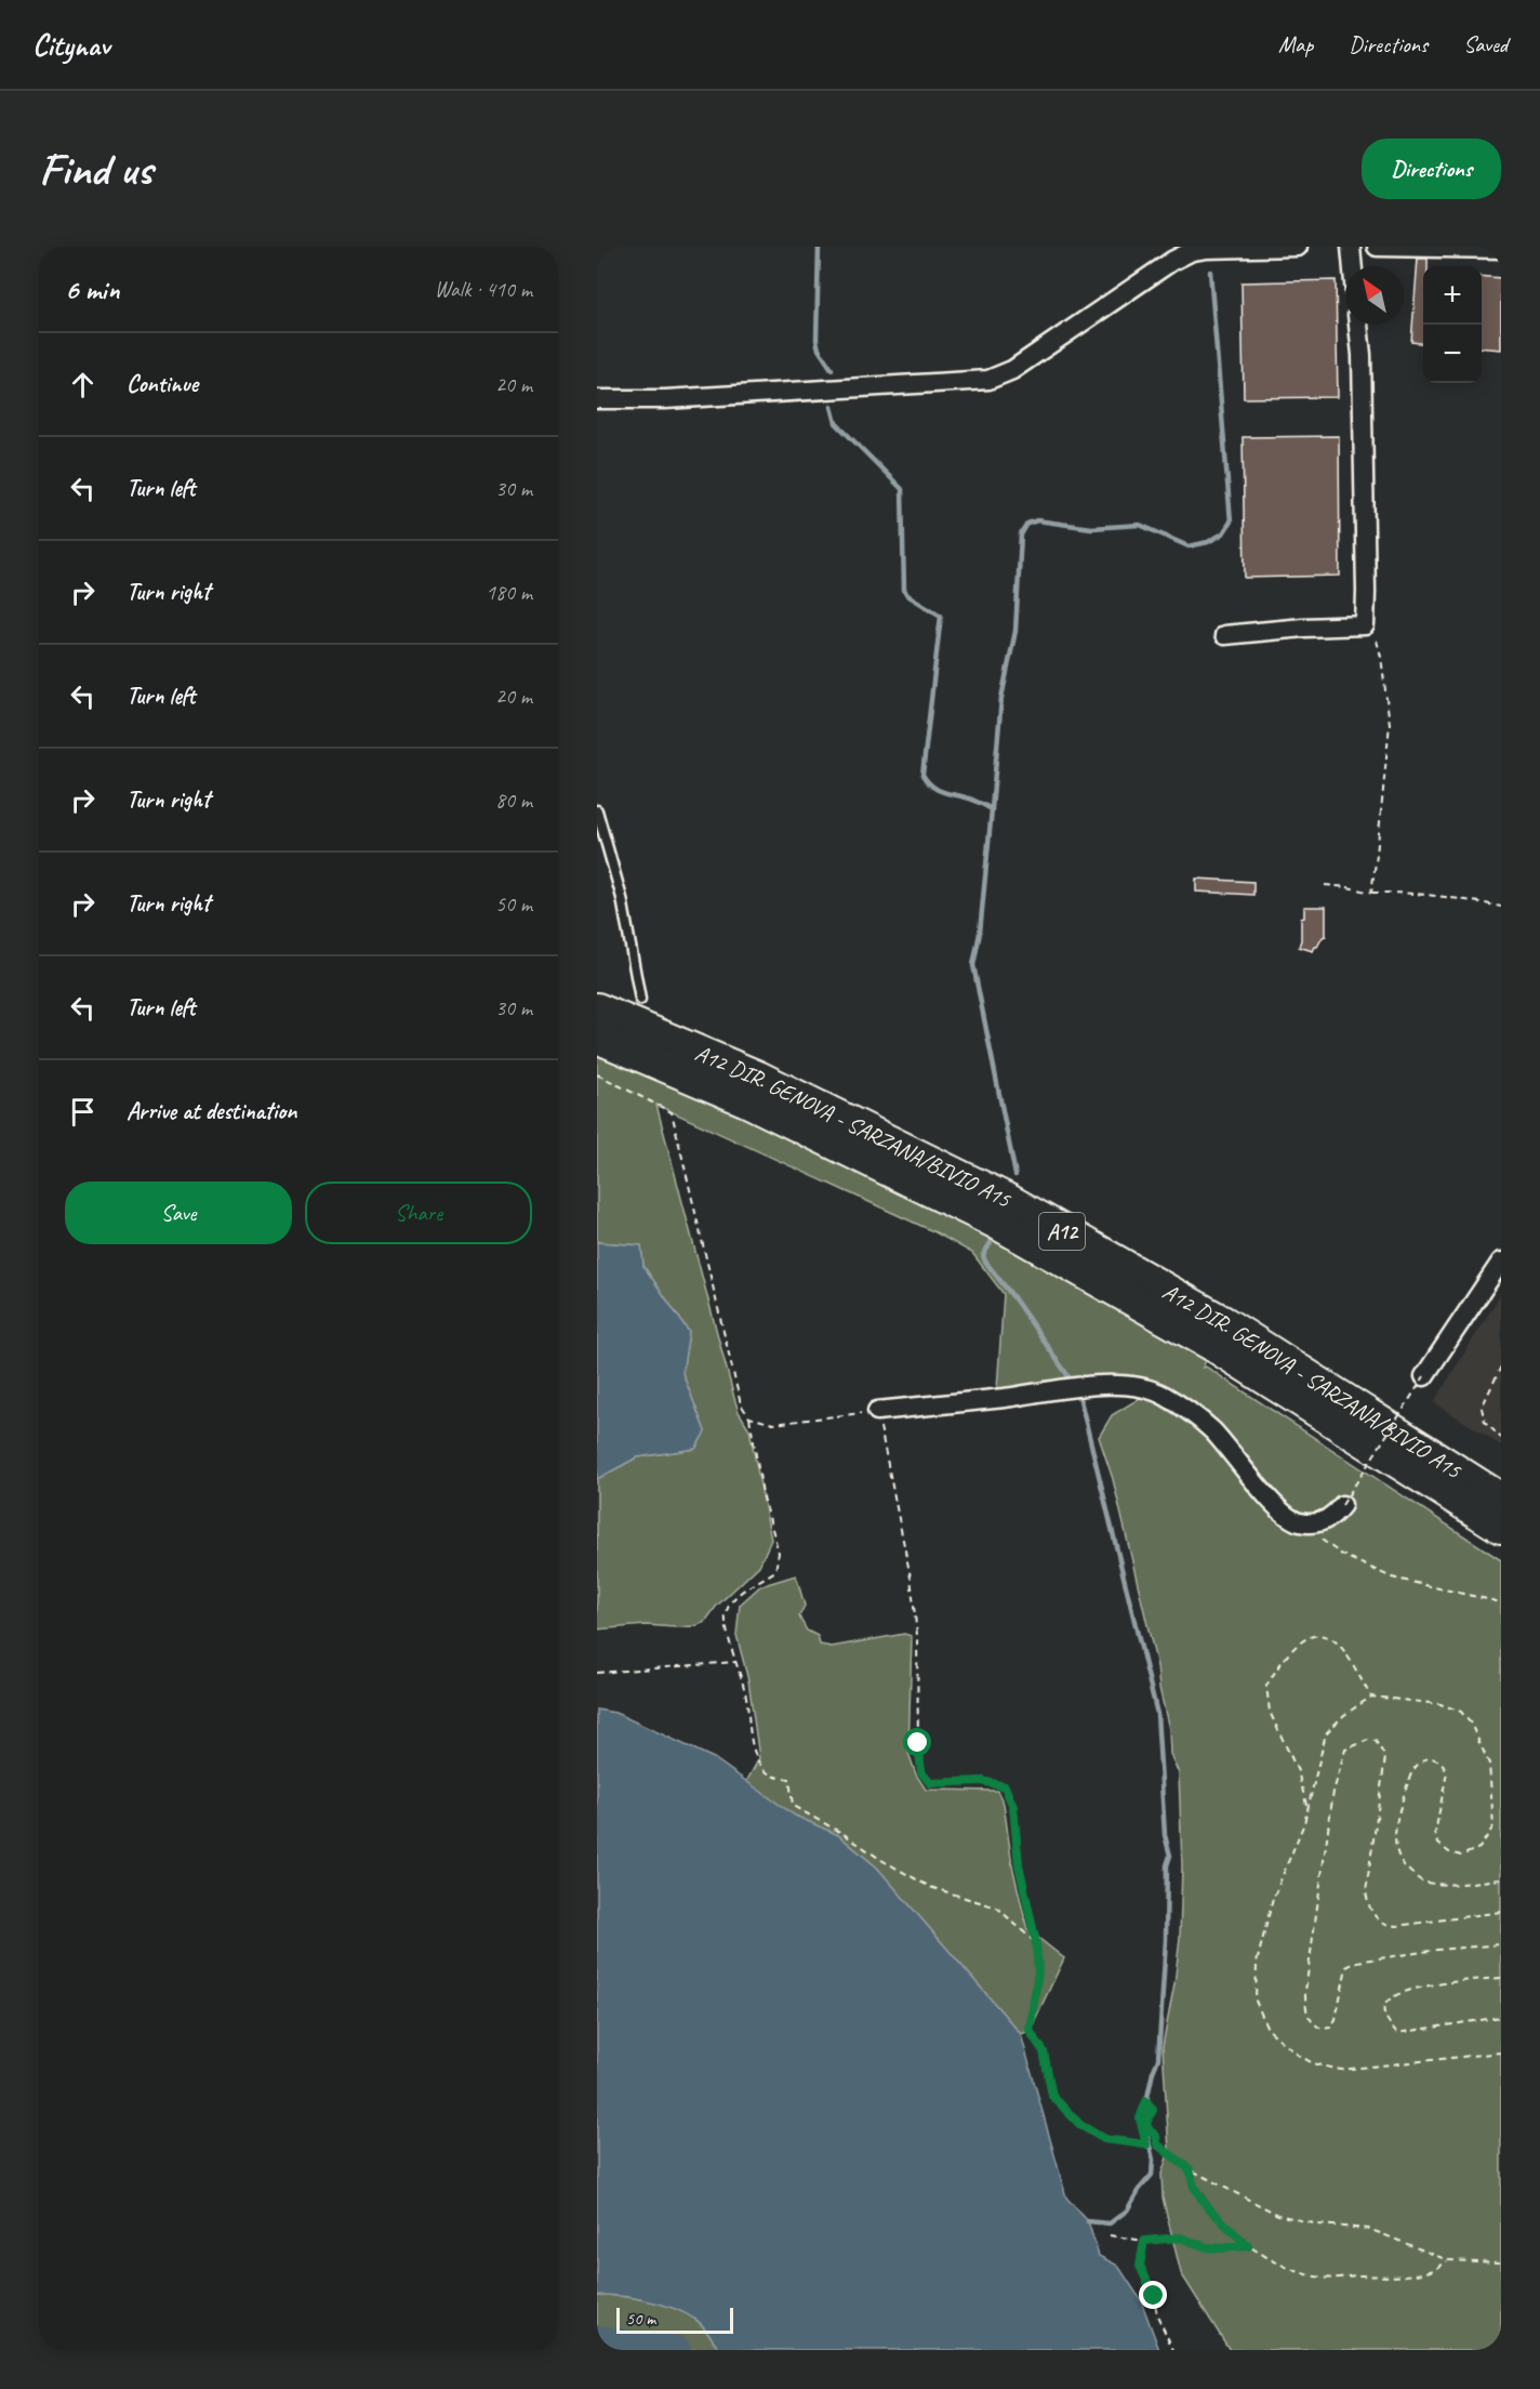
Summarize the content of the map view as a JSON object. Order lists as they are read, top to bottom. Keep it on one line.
{"streets":{"highway":["A12 DIR. GENOVA - SARZANA/BIVIO A15","A12"]},"scale_bar":"50 m","north":"top left","page":{"header":"Citynav","nav":["Map","Directions","Saved"],"buttons":["Directions",["Save","Share"]],"title":"Find us","heading":["6 min","Walk · 410 m"],"map_buttons":["+","−"],"list":[["Continue","20 m"],["Turn left","30 m"],["Turn right","180 m"],["Turn left","20 m"],["Turn right","80 m"],["Turn right","50 m"],["Turn left","30 m"],"Arrive at destination"],"scale":"50 m"}}
